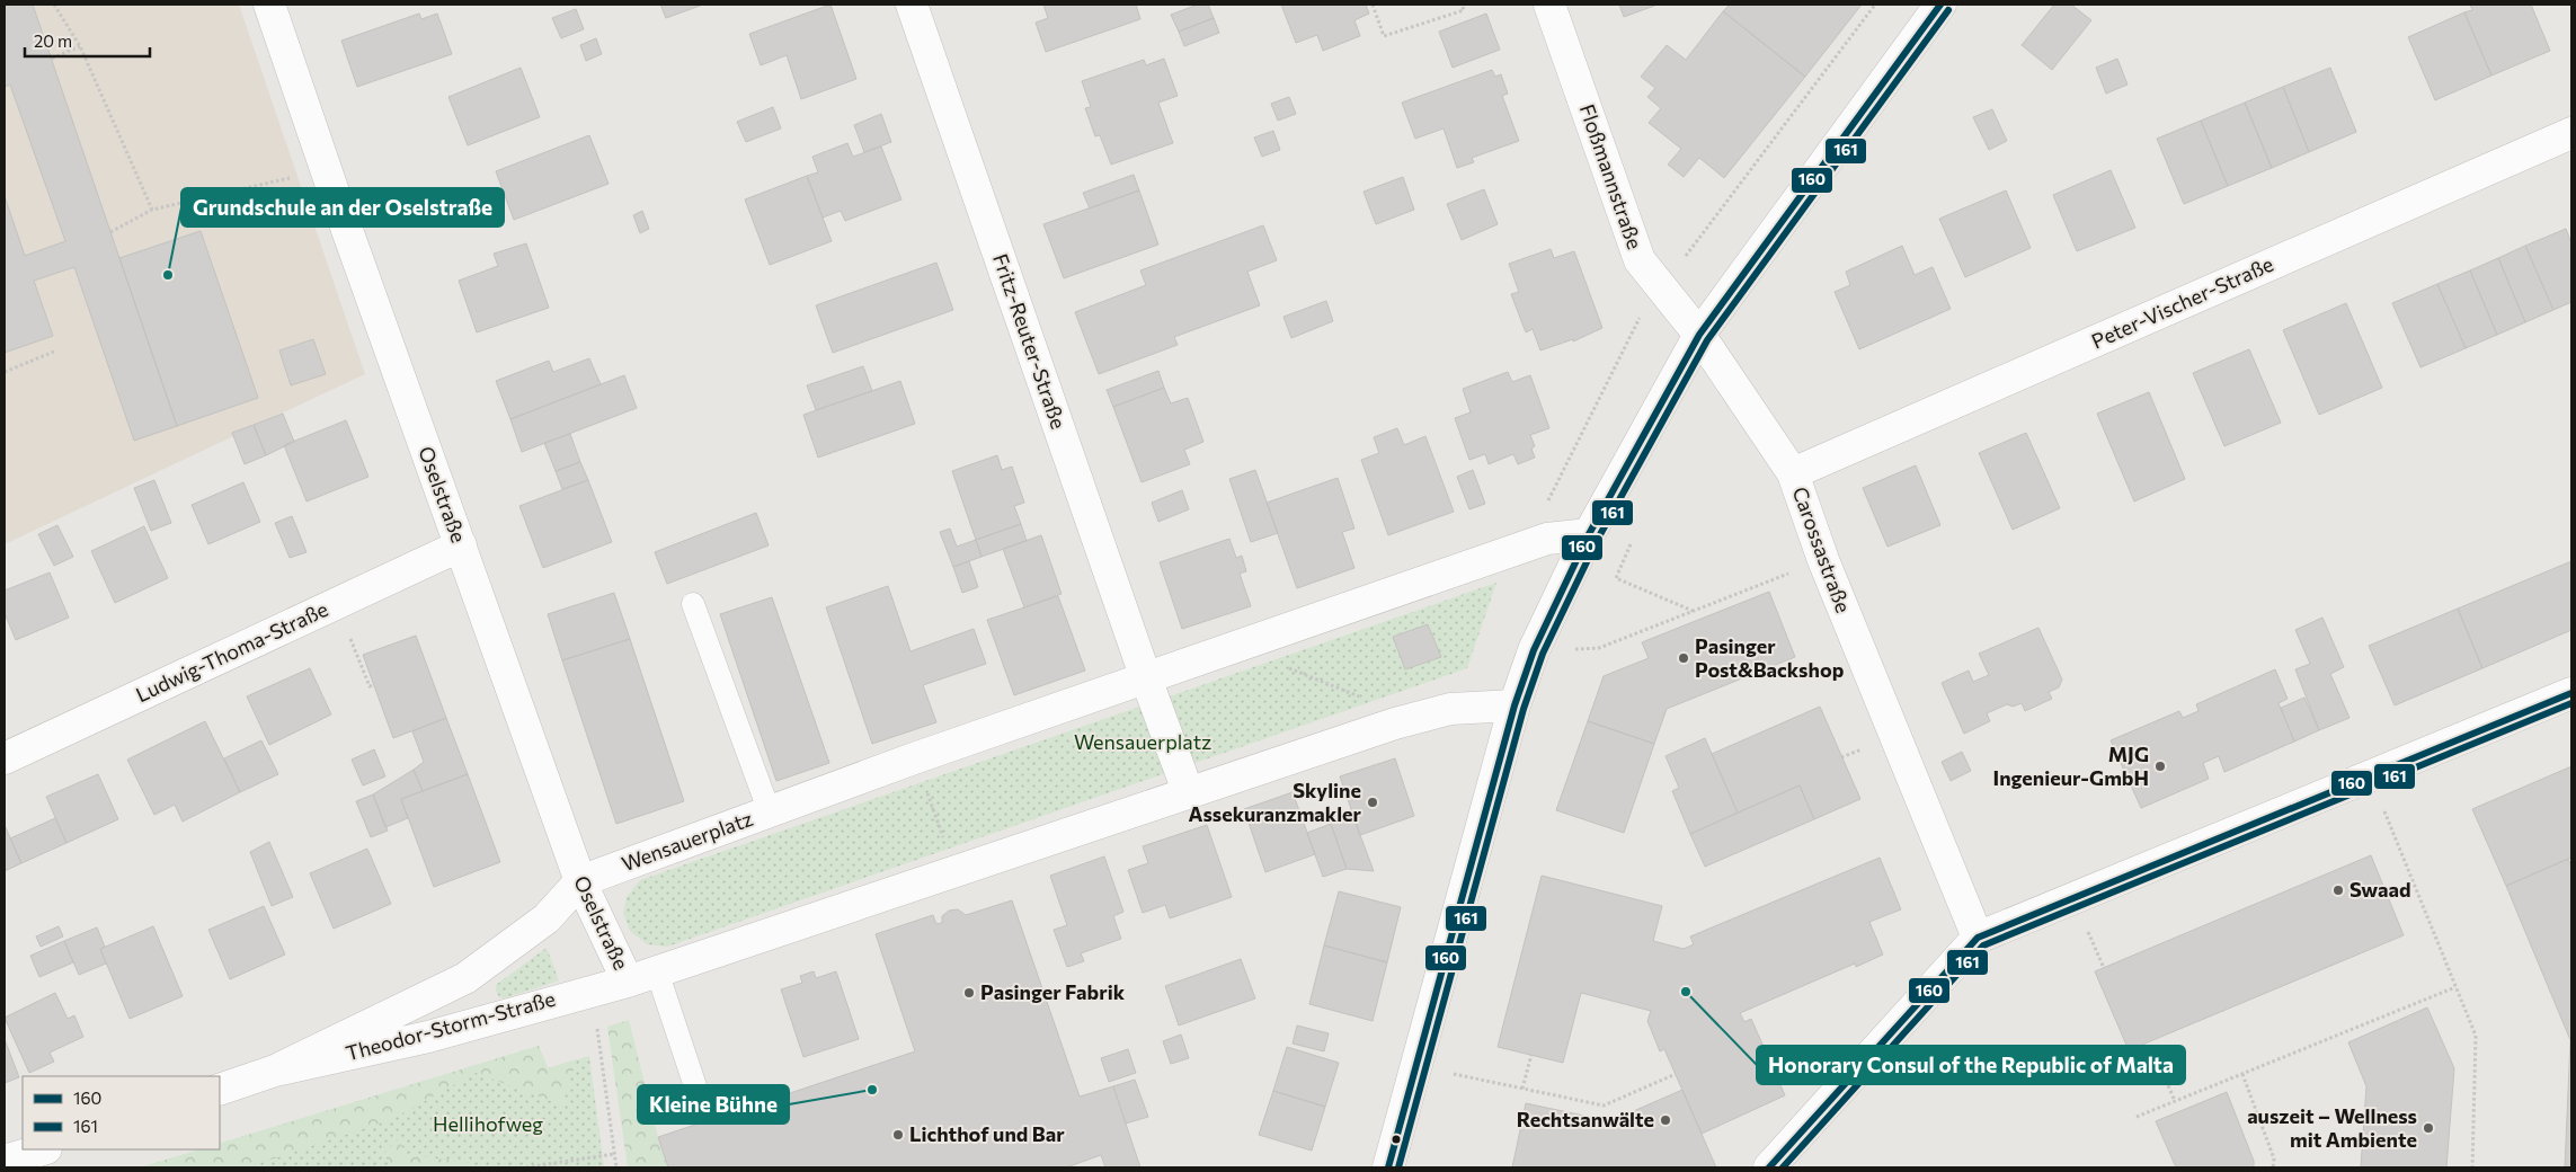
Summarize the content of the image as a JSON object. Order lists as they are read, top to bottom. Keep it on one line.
{"streets":{"street":["Floßmannstraße","Peter-Vischer-Straße","Fritz-Reuter-Straße","Oselstraße","Carossastraße","Ludwig-Thoma-Straße","Wensauerplatz","Theodor-Storm-Straße"]},"crossings":[["Floßmannstraße","Carossastraße"],["Peter-Vischer-Straße","Carossastraße"],["Fritz-Reuter-Straße","Wensauerplatz"],["Oselstraße","Ludwig-Thoma-Straße"],["Oselstraße","Wensauerplatz"],["Oselstraße","Theodor-Storm-Straße"],["Wensauerplatz","Theodor-Storm-Straße"]],"parks":["Wensauerplatz","Hellihofweg"],"places":["Grundschule an der Oselstraße","Pasinger Post&Backshop","MJG Ingenieur-GmbH","Skyline Assekuranzmakler","Swaad","Honorary Consul of the Republic of Malta","Pasinger Fabrik","Kleine Bühne","Rechtsanwälte","auszeit – Wellness mit Ambiente","Lichthof und Bar"],"lines":["transit line 160","transit line 161"],"legend":["160","161"],"scale_bar":"20 m"}
